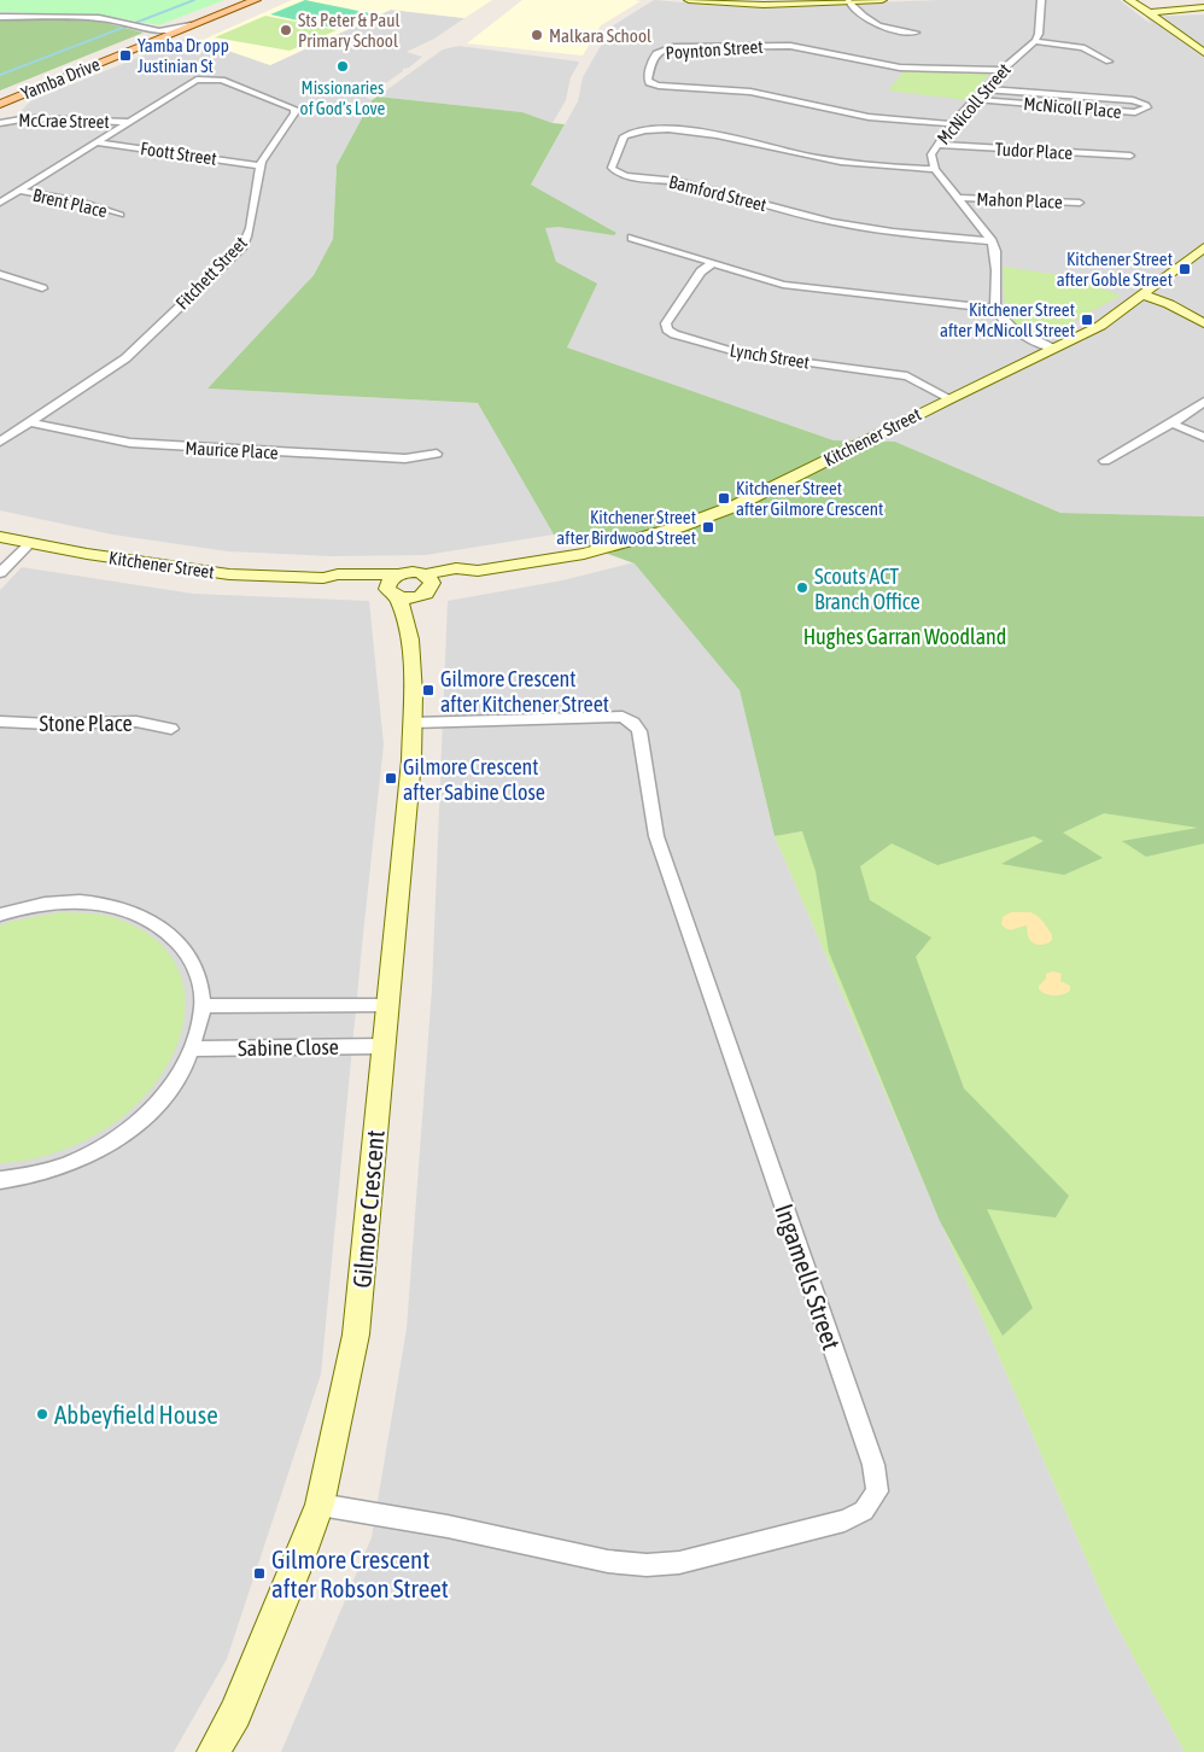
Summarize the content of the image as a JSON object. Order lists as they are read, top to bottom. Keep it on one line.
{"streets":{"main road":["Yamba Drive"],"street":["Poynton Street","McNicoll Street","McNicoll Place","McCrae Street","Tudor Place","Foott Street","Bamford Street","Mahon Place","Brent Place","Fitchett Street","Lynch Street","Kitchener Street","Maurice Place","Stone Place","Sabine Close","Gilmore Crescent","Ingamells Street"]},"crossings":[["Poynton Street","McNicoll Street"],["McNicoll Street","McNicoll Place"],["McNicoll Street","Tudor Place"],["McNicoll Street","Bamford Street"],["McNicoll Street","Mahon Place"],["McCrae Street","Fitchett Street"],["Foott Street","Fitchett Street"],["Brent Place","Fitchett Street"],["Fitchett Street","Maurice Place"],["Lynch Street","Kitchener Street"],["Kitchener Street","Gilmore Crescent"],["Sabine Close","Gilmore Crescent"],["Gilmore Crescent","Ingamells Street"]],"parks":["Hughes Garran Woodland"],"places":{"other":["Sts Peter & Paul Primary School","Malkara School","Missionaries of God’s Love","Scouts ACT Branch Office","Abbeyfield House"],"transit":["Yamba Dr opp Justinian St","Kitchener Street after Goble Street","Kitchener Street after McNicoll Street","Kitchener Street after Gilmore Crescent","Kitchener Street after Birdwood Street","Gilmore Crescent after Kitchener Street","Gilmore Crescent after Sabine Close","Gilmore Crescent after Robson Street"]}}
